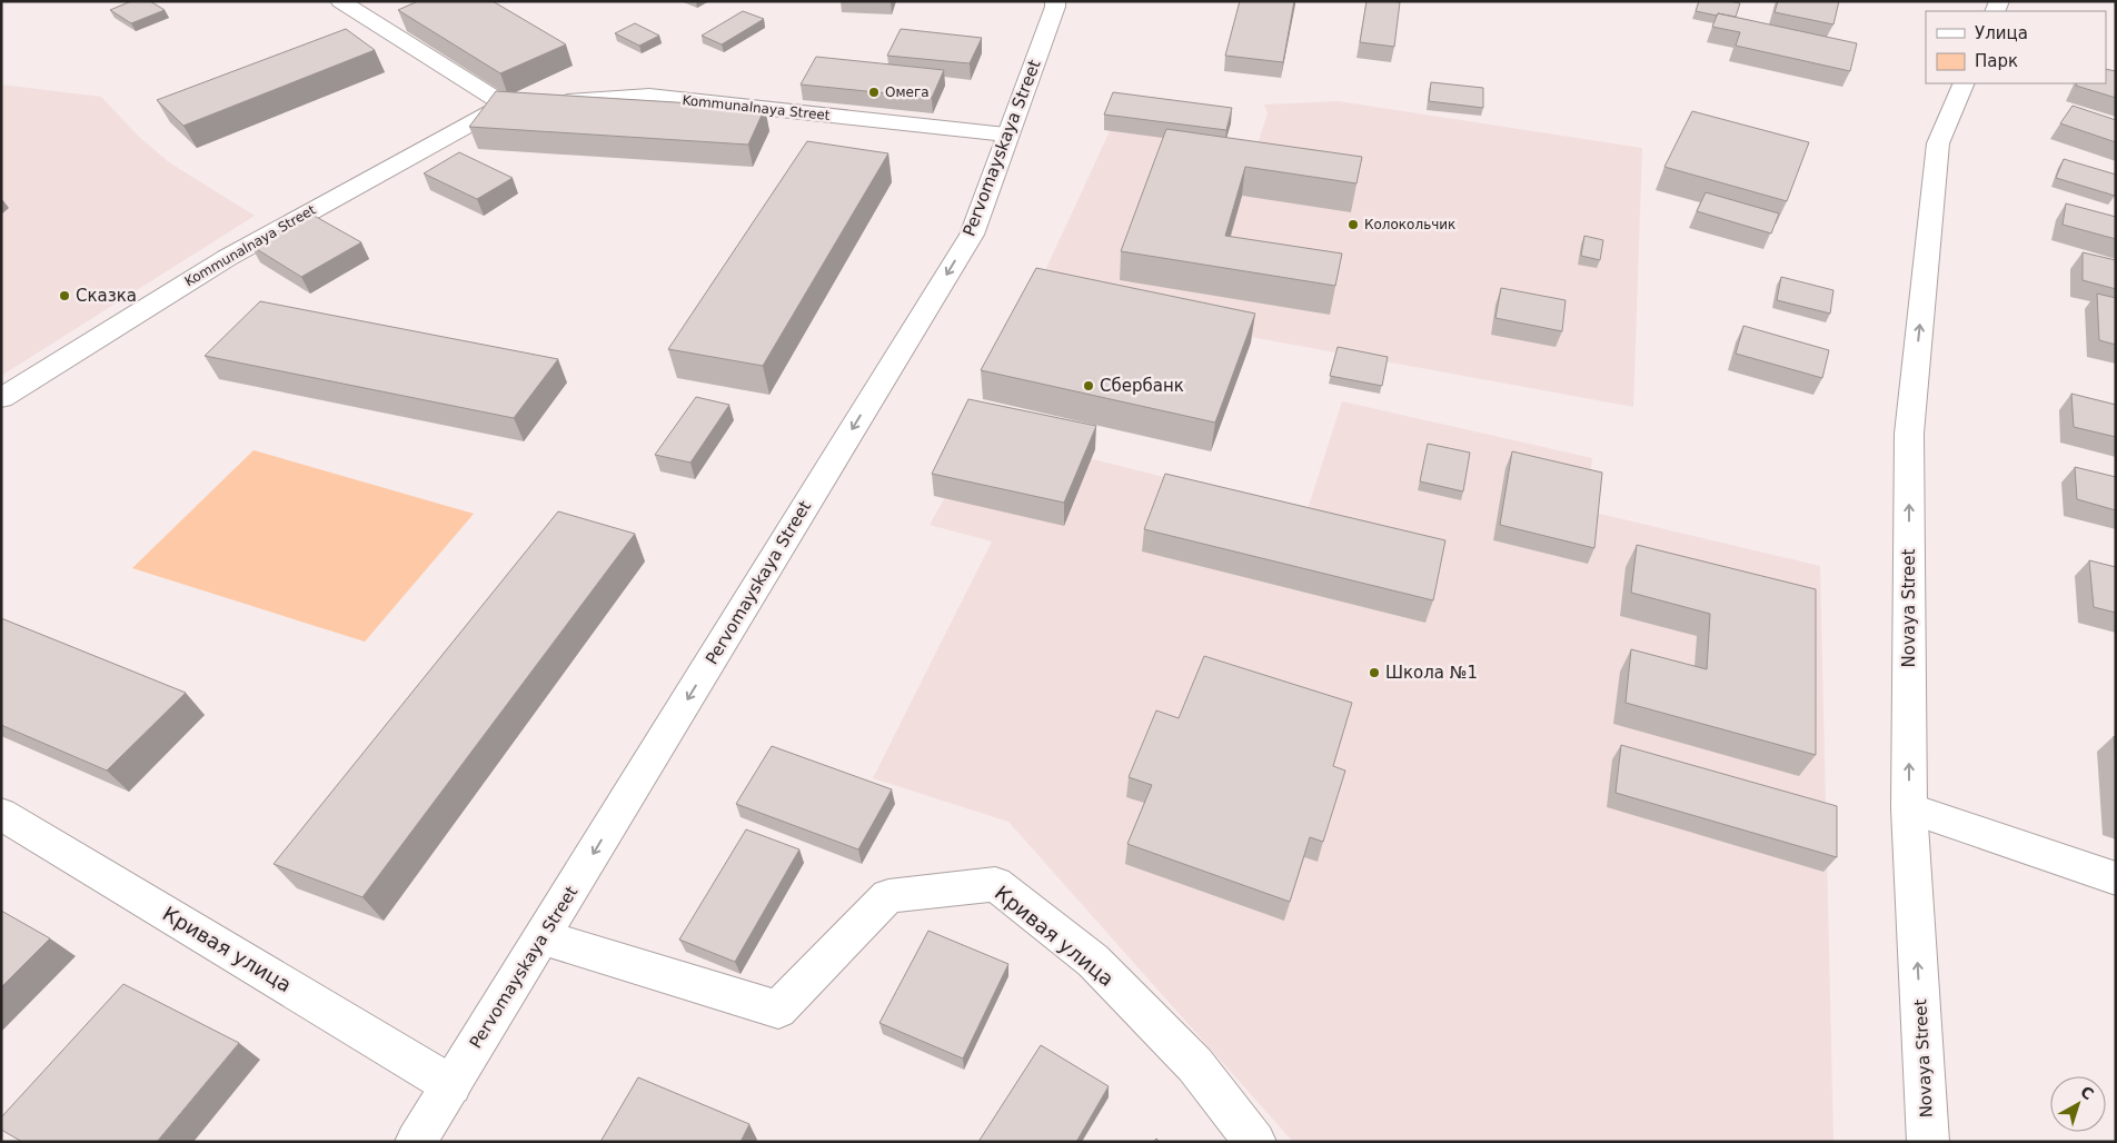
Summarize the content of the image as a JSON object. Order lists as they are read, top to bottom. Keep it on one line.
{"streets":{"street":["Kommunalnaya Street","Pervomayskaya Street","Novaya Street","Кривая улица"]},"crossings":[["Kommunalnaya Street","Pervomayskaya Street"],["Pervomayskaya Street","Кривая улица"]],"one_way":["Pervomayskaya Street","Novaya Street"],"places":["Омега","Колокольчик","Сказка","Сбербанк","Школа №1"],"legend":["Улица","Парк"],"north":"top right"}
